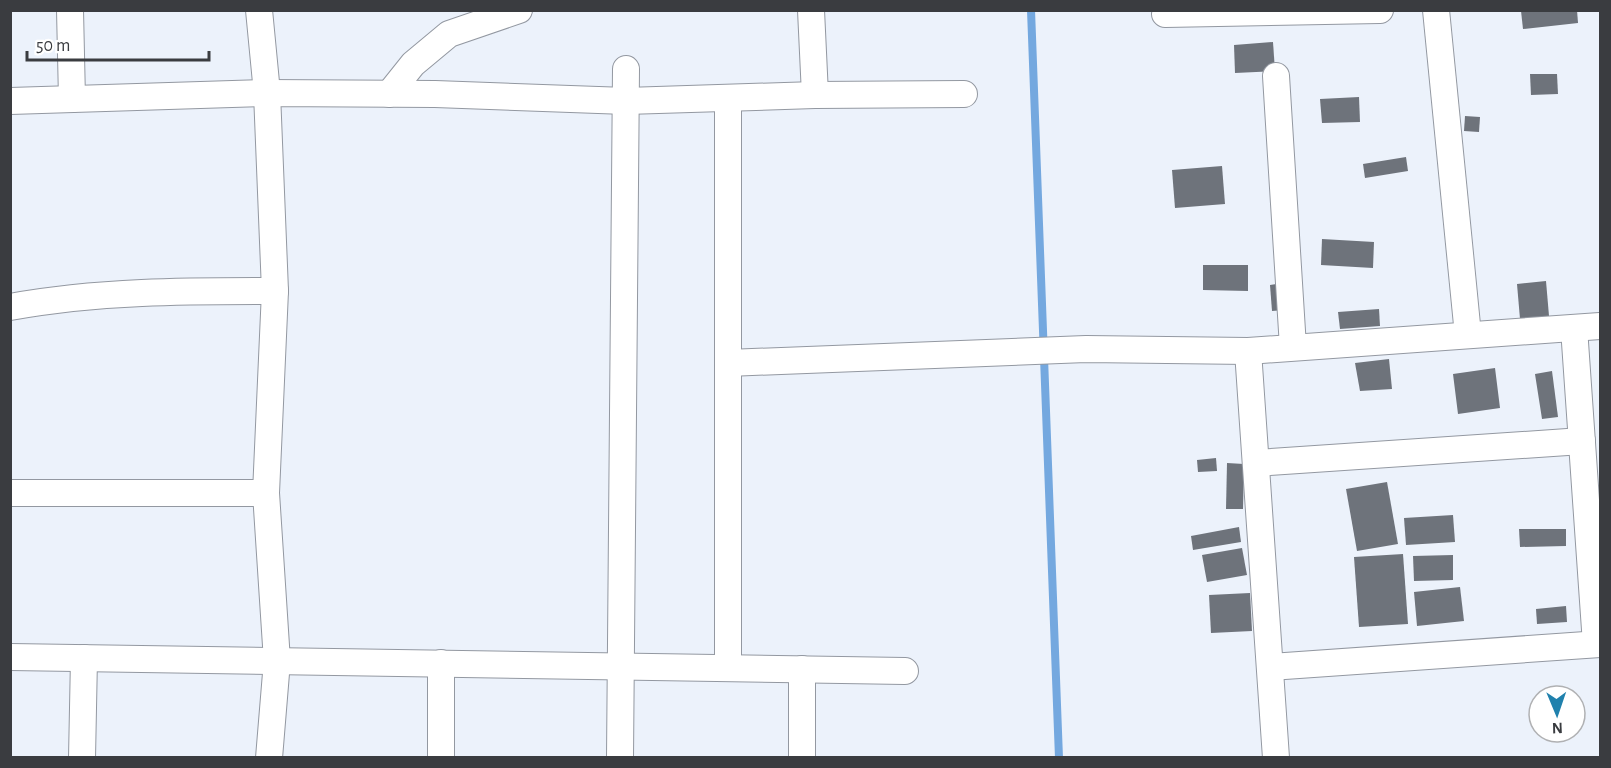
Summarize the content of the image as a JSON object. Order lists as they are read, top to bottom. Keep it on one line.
{"scale_bar":"50 m","north":"bottom"}
